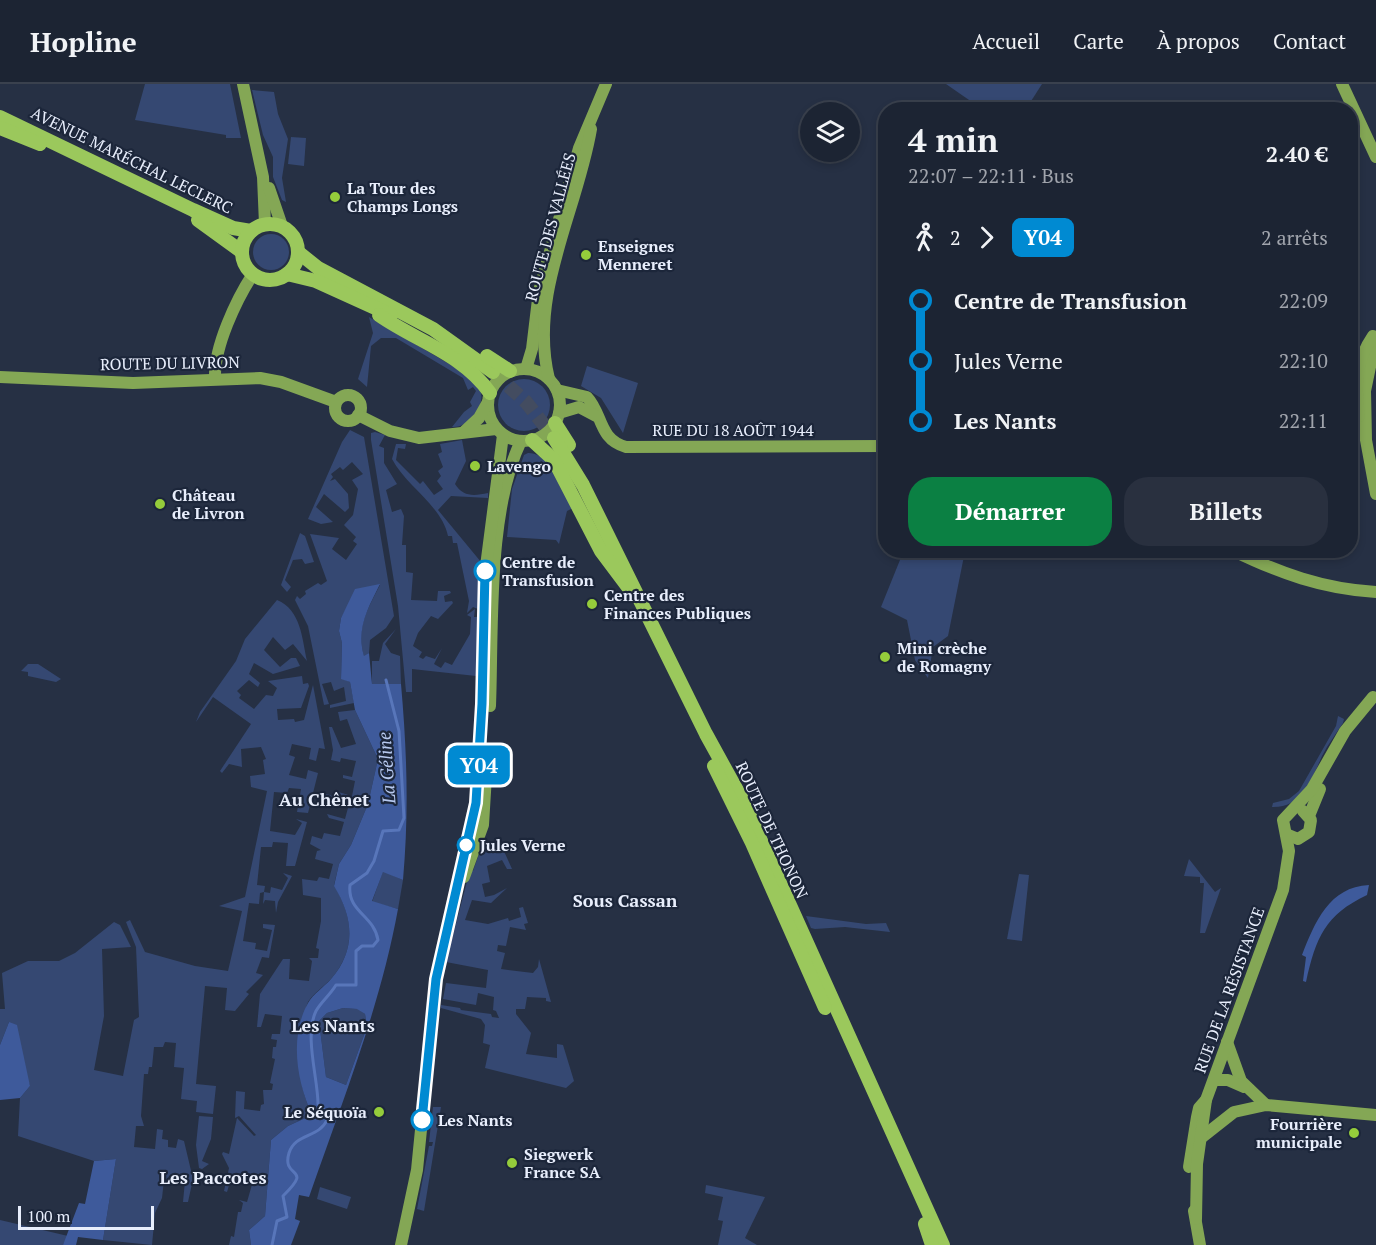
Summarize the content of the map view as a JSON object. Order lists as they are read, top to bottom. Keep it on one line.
{"streets":{"main road":["AVENUE MARÉCHAL LECLERC","ROUTE DE THONON"],"street":["ROUTE DES VALLÉES","ROUTE DU LIVRON","RUE DU 18 AOÛT 1944","RUE DE LA RÉSISTANCE"]},"crossings":[["ROUTE DES VALLÉES","RUE DU 18 AOÛT 1944"]],"districts":["Au Chênet","Sous Cassan","Les Nants","Les Paccotes"],"water":["La Géline"],"places":["La Tour des Champs Longs","Enseignes Menneret","Lavengo","Château de Livron","Centre de Transfusion","Centre des Finances Publiques","Mini crèche de Romagny","Jules Verne","Le Séquoïa","Les Nants","Fourrière municipale","Siegwerk France SA"],"lines":["bus line Y04"],"scale_bar":"100 m","page":{"header":"Hopline","nav":["Accueil","Carte","À propos","Contact"],"on_map":"Y04","heading":["4 min","22:07 – 22:11 · Bus","2.40 €"],"legs":["2","Y04","2 arrêts"],"list":[{"name":"Centre de Transfusion","value":"22:09"},{"name":"Jules Verne","value":"22:10"},{"name":"Les Nants","value":"22:11"}],"buttons":["Démarrer","Billets"],"scale":"100 m"}}
